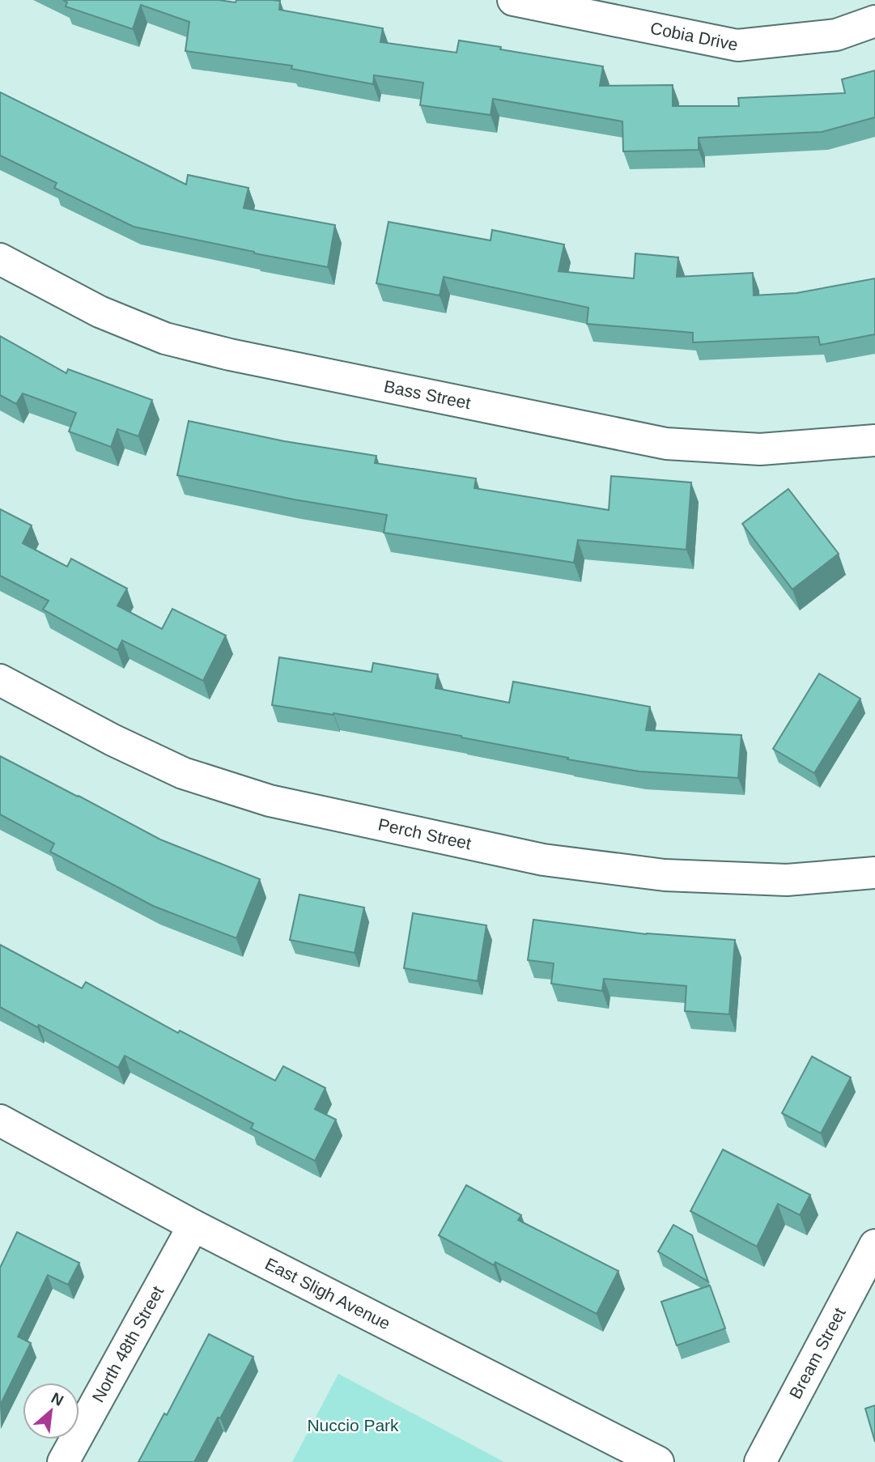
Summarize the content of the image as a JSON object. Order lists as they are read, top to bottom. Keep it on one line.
{"streets":{"street":["Cobia Drive","Bass Street","Perch Street","East Sligh Avenue","North 48th Street","Bream Street"]},"crossings":[["East Sligh Avenue","North 48th Street"]],"parks":["Nuccio Park"],"north":"top right"}
